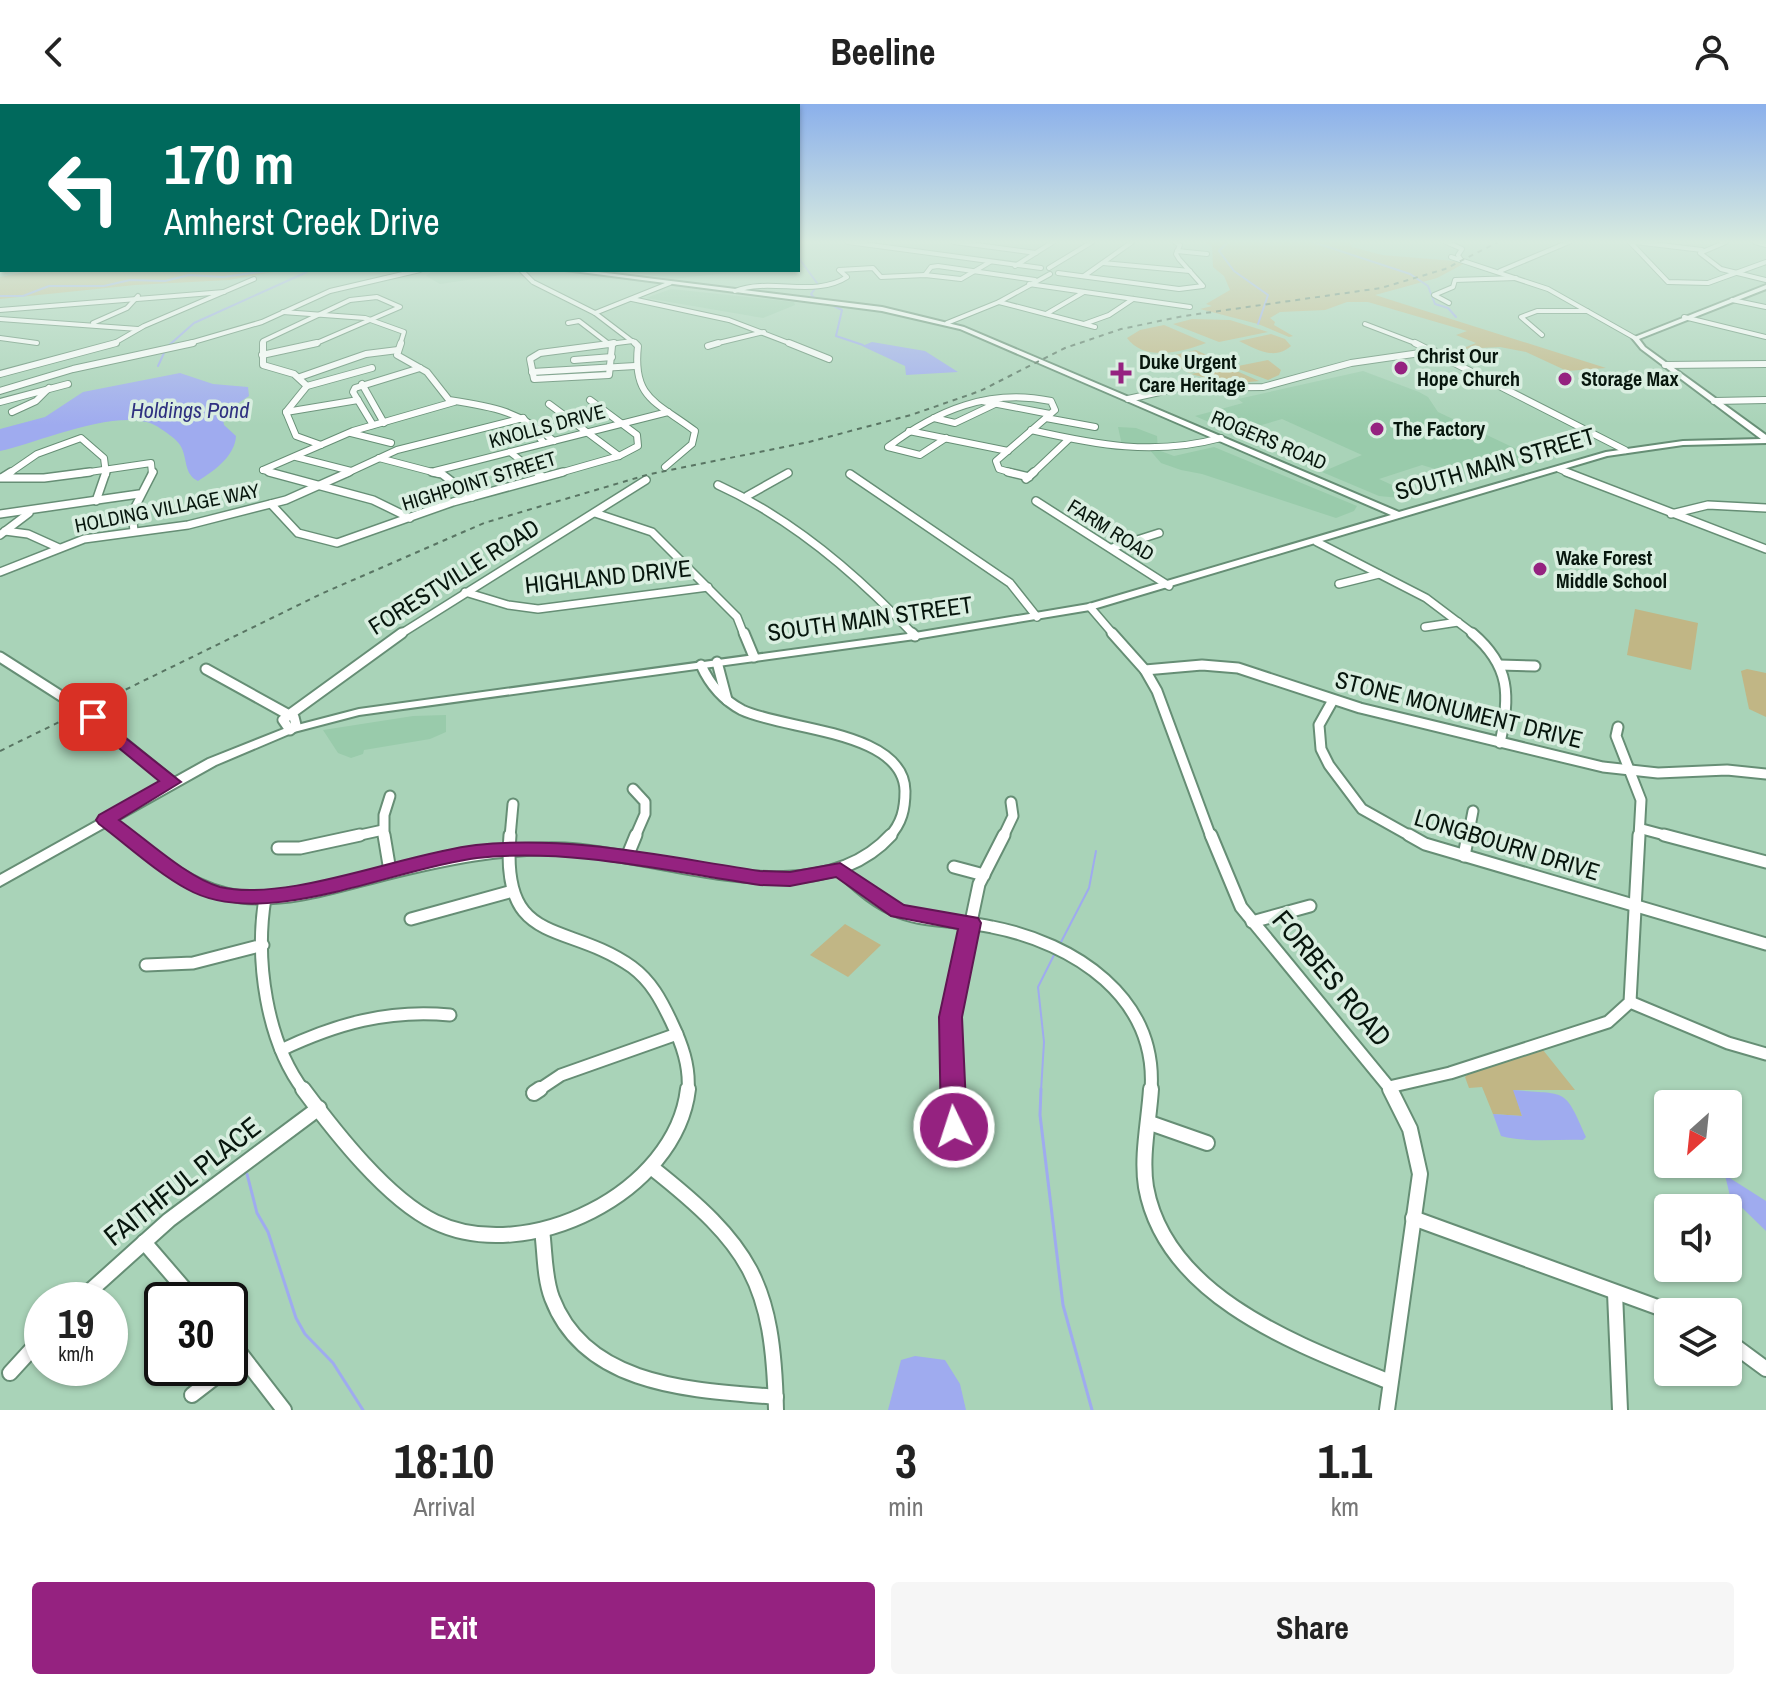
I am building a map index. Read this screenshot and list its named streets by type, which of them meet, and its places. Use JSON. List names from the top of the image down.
{
  "streets": {
    "main road": ["ROGERS ROAD", "SOUTH MAIN STREET"],
    "street": [
      "KNOLLS DRIVE",
      "HIGHPOINT STREET",
      "HOLDING VILLAGE WAY",
      "FARM ROAD",
      "FORESTVILLE ROAD",
      "HIGHLAND DRIVE",
      "STONE MONUMENT DRIVE",
      "LONGBOURN DRIVE",
      "FORBES ROAD",
      "FAITHFUL PLACE"
    ]
  },
  "crossings": [
    ["ROGERS ROAD", "SOUTH MAIN STREET"],
    ["SOUTH MAIN STREET", "FARM ROAD"],
    ["SOUTH MAIN STREET", "FORBES ROAD"],
    ["HIGHPOINT STREET", "HOLDING VILLAGE WAY"],
    ["FORESTVILLE ROAD", "HIGHLAND DRIVE"],
    ["STONE MONUMENT DRIVE", "LONGBOURN DRIVE"],
    ["STONE MONUMENT DRIVE", "FORBES ROAD"]
  ],
  "water": ["Holdings Pond"],
  "places": {
    "other": [
      "Christ Our Hope Church",
      "Storage Max",
      "The Factory",
      "Wake Forest Middle School"
    ],
    "health": ["Duke Urgent Care Heritage"]
  },
  "north": "bottom left",
  "page": {
    "header": "Beeline",
    "turn": ["170 m", "Amherst Creek Drive"],
    "speed": "19 km/h",
    "limit": "30",
    "eta": [
      "18:10",
      "Arrival",
      "3",
      "min",
      "1.1",
      "km"
    ],
    "buttons": ["Exit", "Share"]
  }
}
